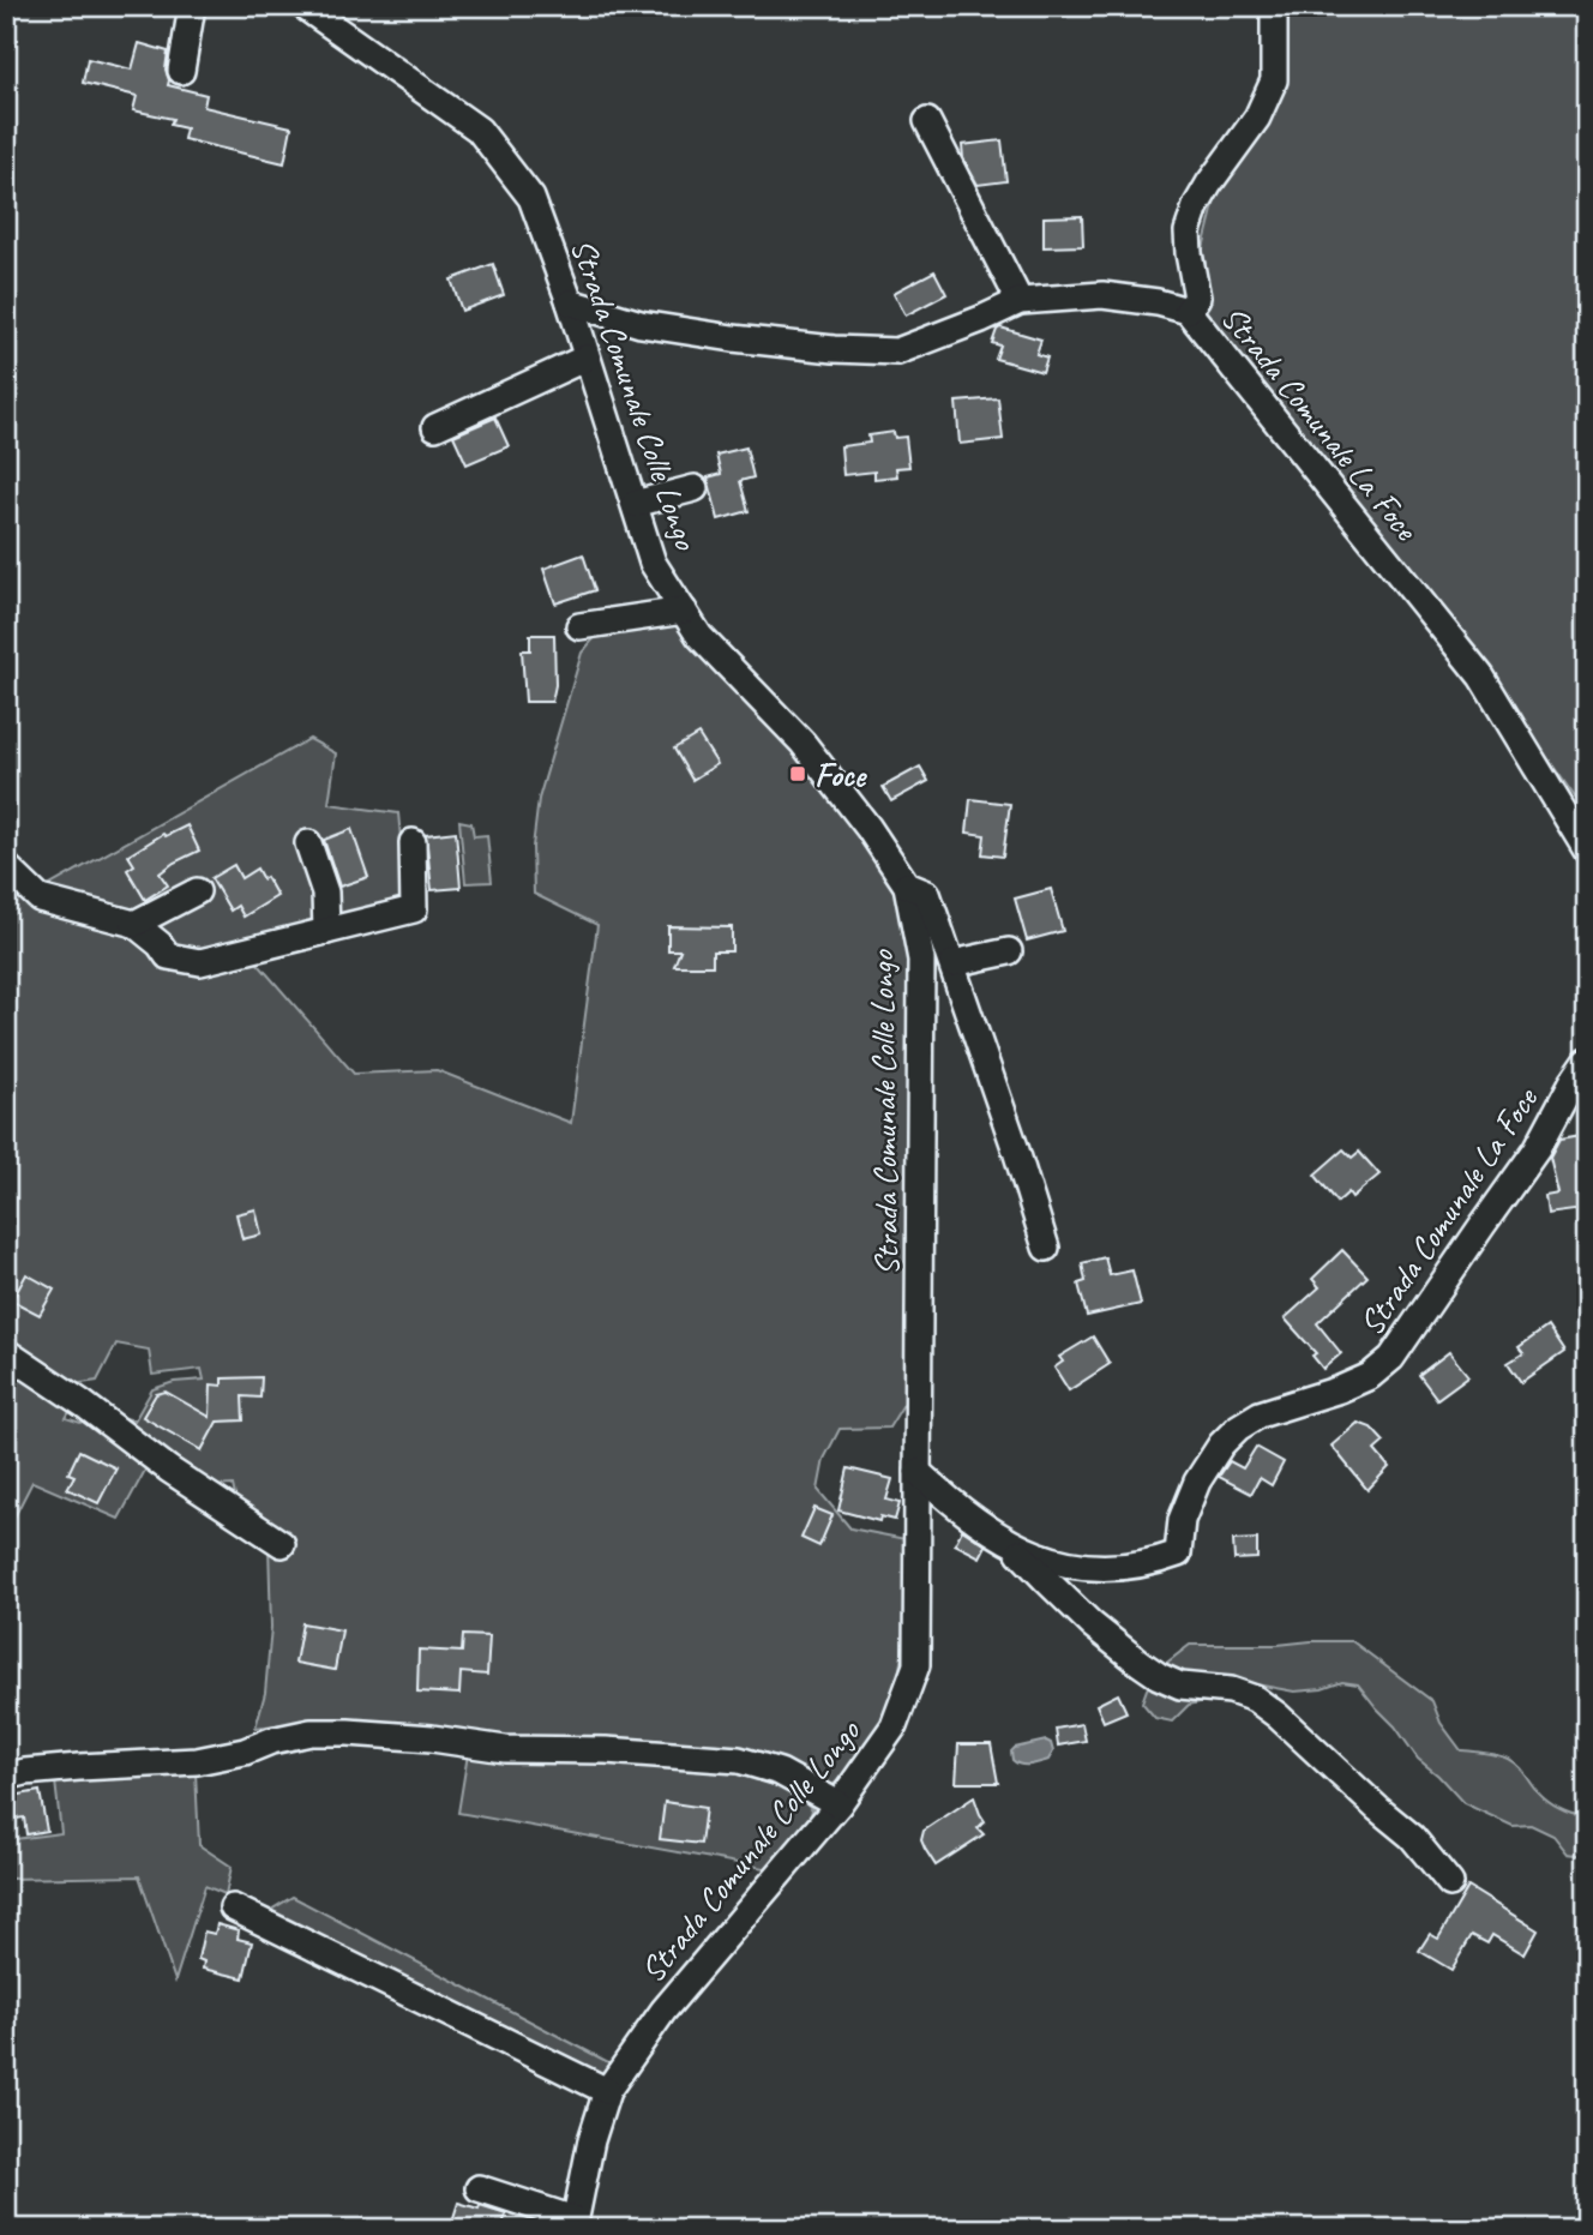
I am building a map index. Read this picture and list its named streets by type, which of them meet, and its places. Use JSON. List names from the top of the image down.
{
  "streets": {
    "street": ["Strada Comunale Colle Longo", "Strada Comunale La Foce"]
  },
  "crossings": [
    ["Strada Comunale Colle Longo", "Strada Comunale La Foce"]
  ],
  "places": {
    "transit": ["Foce"]
  }
}
